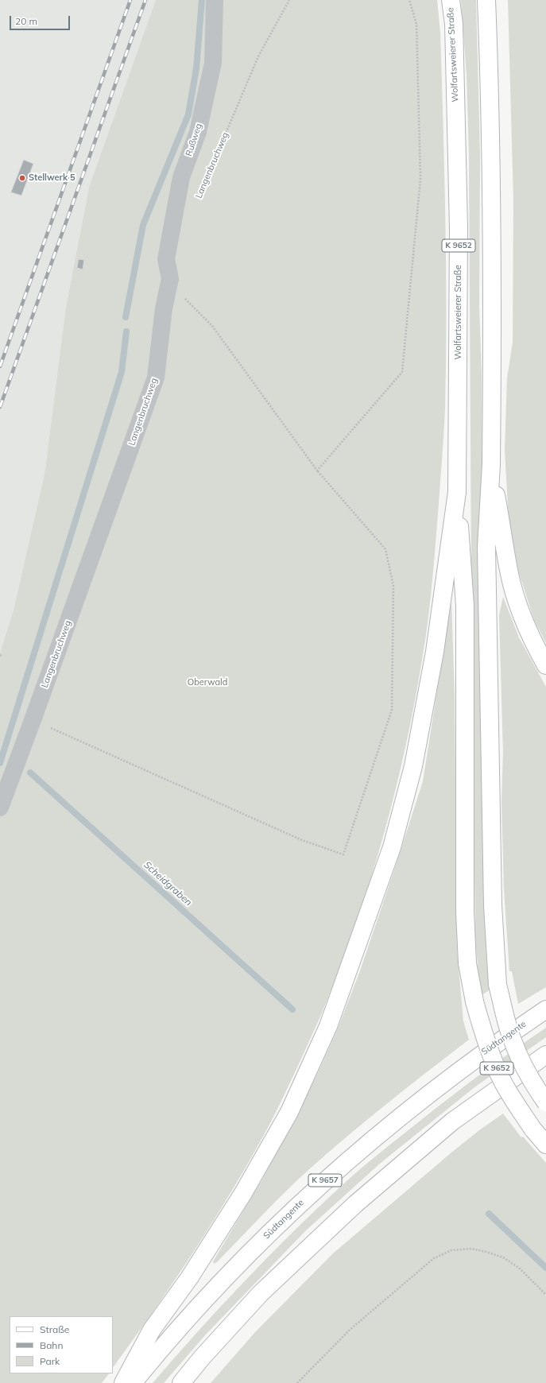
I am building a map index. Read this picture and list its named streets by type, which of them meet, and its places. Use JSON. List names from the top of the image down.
{
  "streets": {
    "main road": [
      "Wolfartsweierer Straße",
      "K 9652",
      "Südtangente",
      "K 9657"
    ],
    "lane": ["Rußweg", "Langenbruchweg"]
  },
  "crossings": [
    ["Wolfartsweierer Straße", "K 9652"],
    ["Rußweg", "Langenbruchweg"]
  ],
  "water": ["Scheidgraben"],
  "parks": ["Oberwald"],
  "places": ["Stellwerk 5"],
  "legend": ["Straße", "Bahn", "Park"],
  "scale_bar": "20 m"
}
